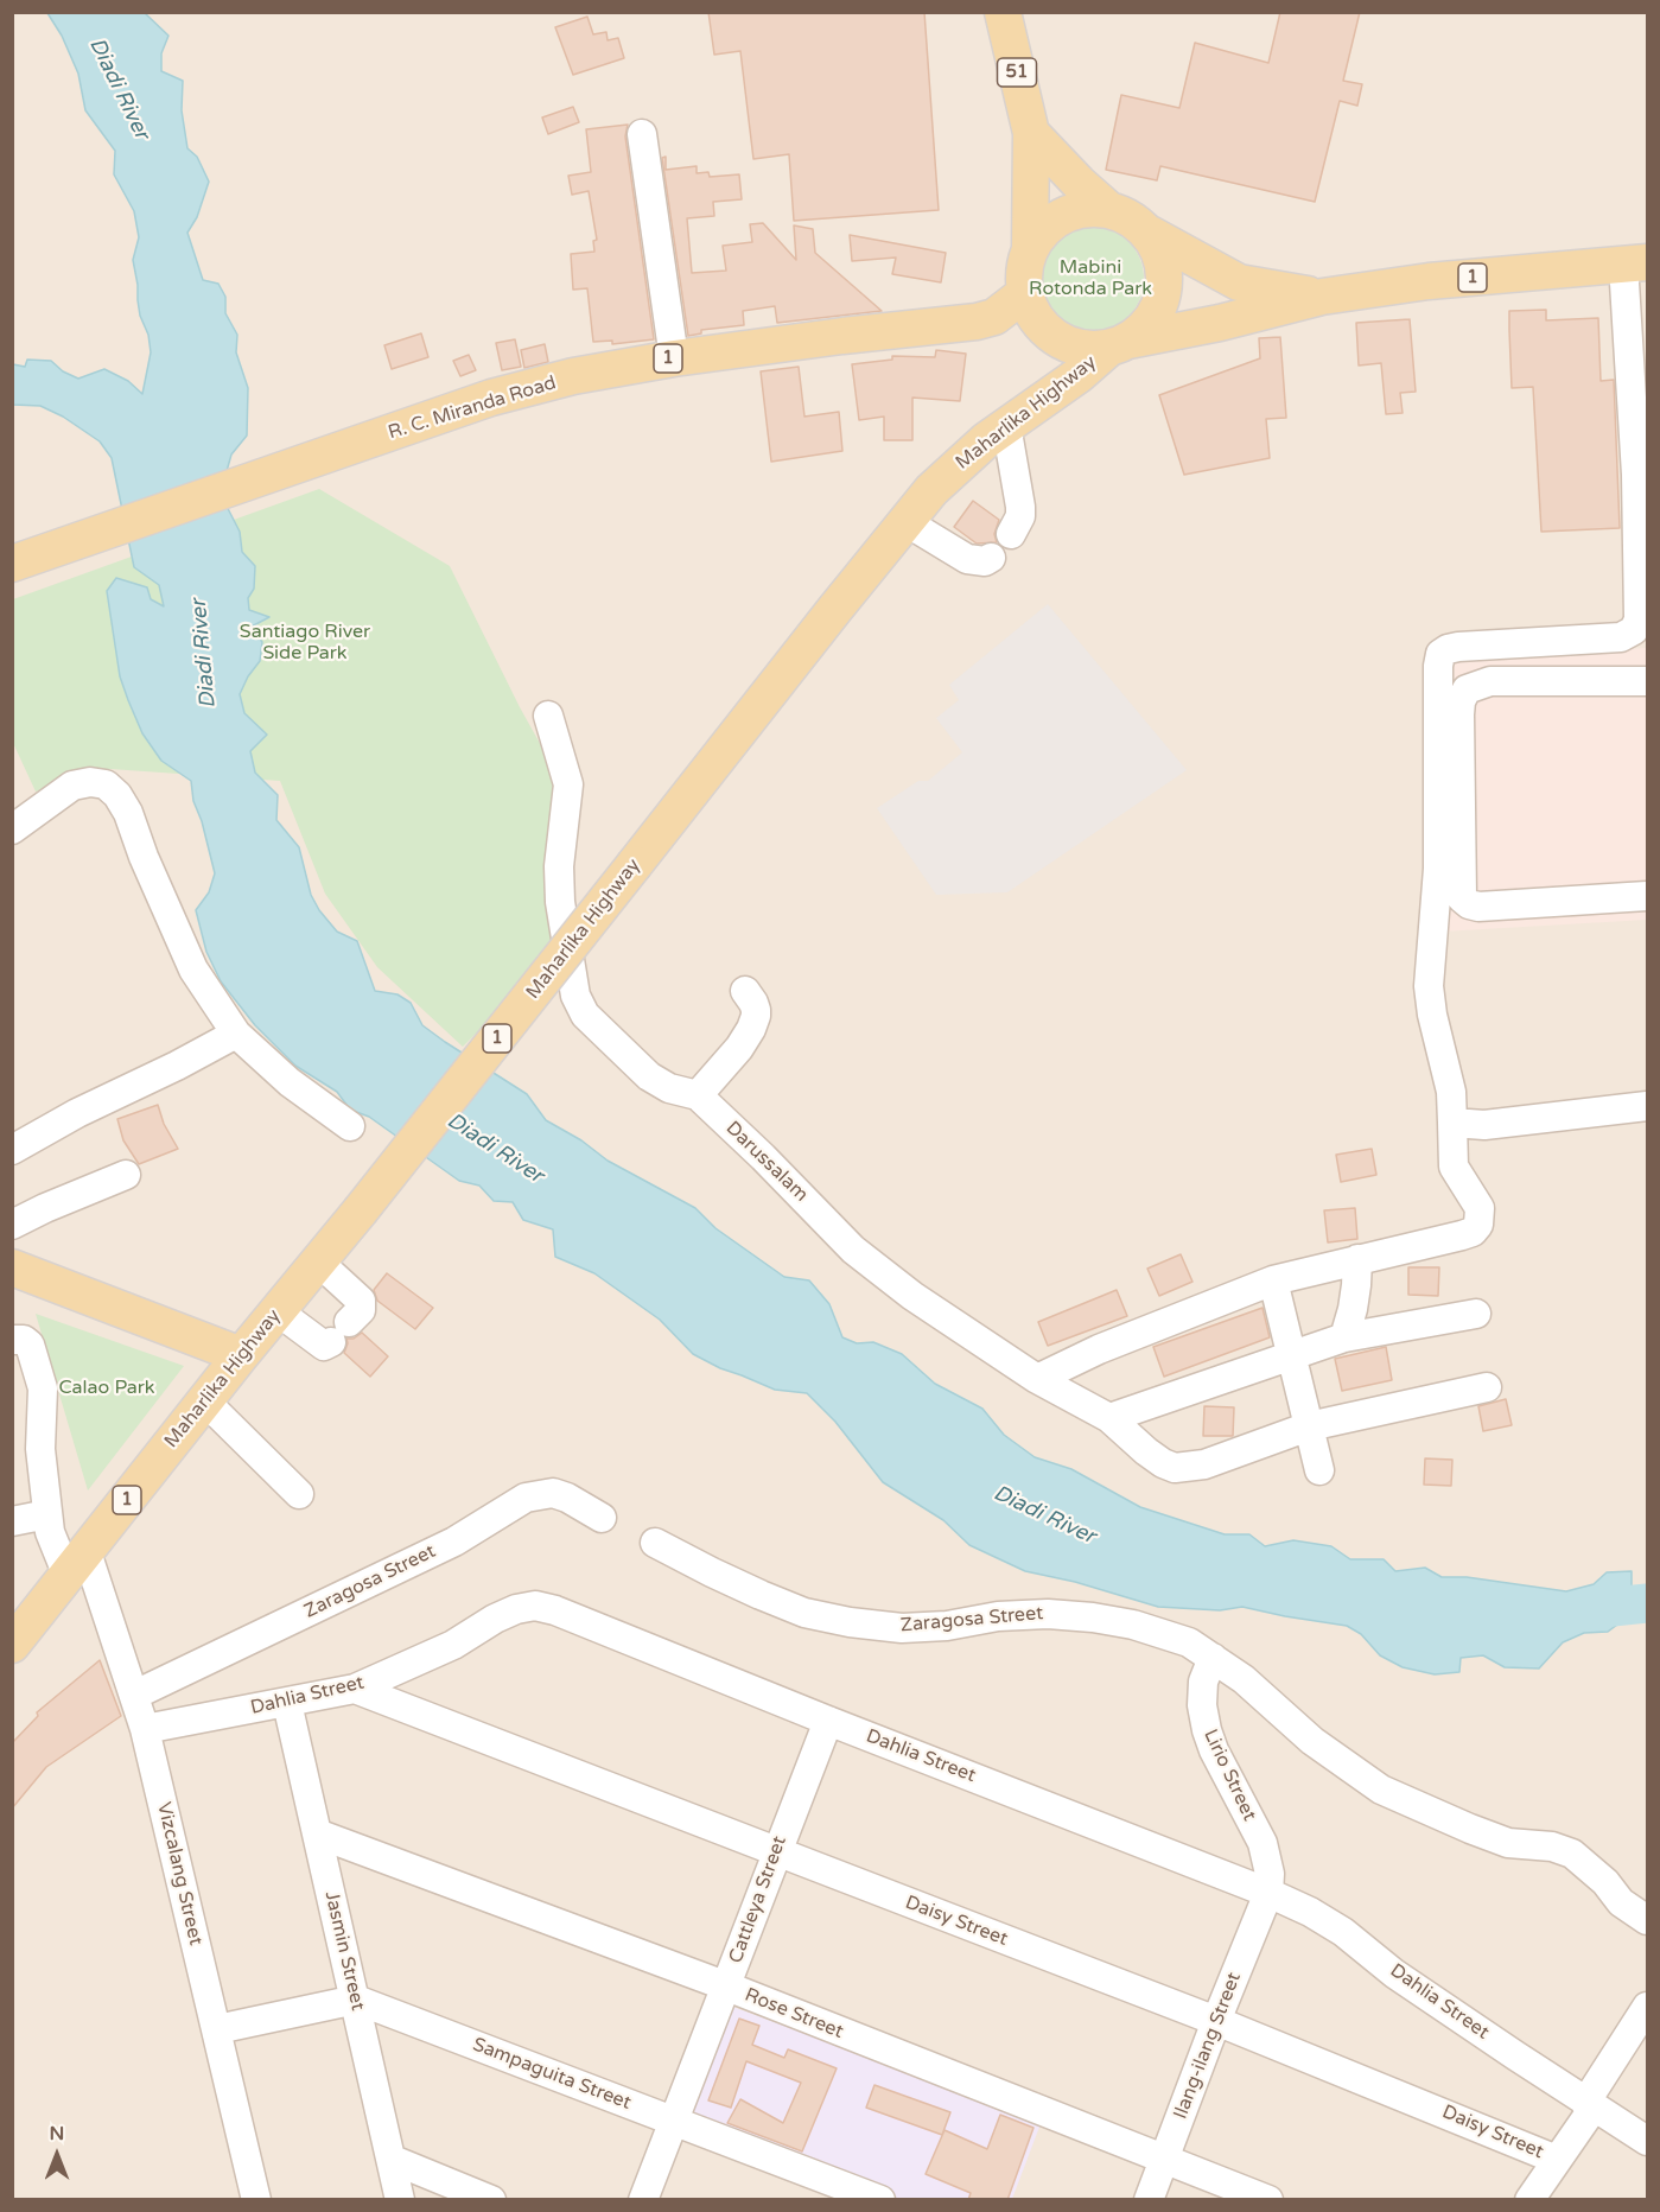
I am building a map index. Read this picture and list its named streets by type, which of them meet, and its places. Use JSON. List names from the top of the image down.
{
  "streets": {
    "main road": [
      "51",
      "1",
      "R. C. Miranda Road",
      "Maharlika Highway"
    ],
    "street": [
      "Darussalam",
      "Zaragosa Street",
      "Dahlia Street",
      "Lirio Street",
      "Vizcalang Street",
      "Cattleya Street",
      "Daisy Street",
      "Jasmin Street",
      "Rose Street",
      "Ilang-ilang Street",
      "Sampaguita Street"
    ]
  },
  "crossings": [
    ["51", "1"],
    ["51", "R. C. Miranda Road"],
    ["51", "Maharlika Highway"],
    ["1", "R. C. Miranda Road"],
    ["1", "Maharlika Highway"],
    ["R. C. Miranda Road", "Maharlika Highway"],
    ["Maharlika Highway", "Vizcalang Street"],
    ["Zaragosa Street", "Lirio Street"],
    ["Zaragosa Street", "Vizcalang Street"],
    ["Dahlia Street", "Lirio Street"],
    ["Dahlia Street", "Vizcalang Street"],
    ["Dahlia Street", "Cattleya Street"],
    ["Dahlia Street", "Daisy Street"],
    ["Dahlia Street", "Jasmin Street"],
    ["Dahlia Street", "Ilang-ilang Street"],
    ["Lirio Street", "Ilang-ilang Street"],
    ["Cattleya Street", "Daisy Street"],
    ["Cattleya Street", "Rose Street"],
    ["Cattleya Street", "Sampaguita Street"],
    ["Daisy Street", "Ilang-ilang Street"],
    ["Jasmin Street", "Rose Street"],
    ["Jasmin Street", "Sampaguita Street"],
    ["Rose Street", "Ilang-ilang Street"]
  ],
  "water": ["Diadi River"],
  "parks": ["Mabini Rotonda Park", "Santiago River Side Park", "Calao Park"],
  "north": "top"
}
